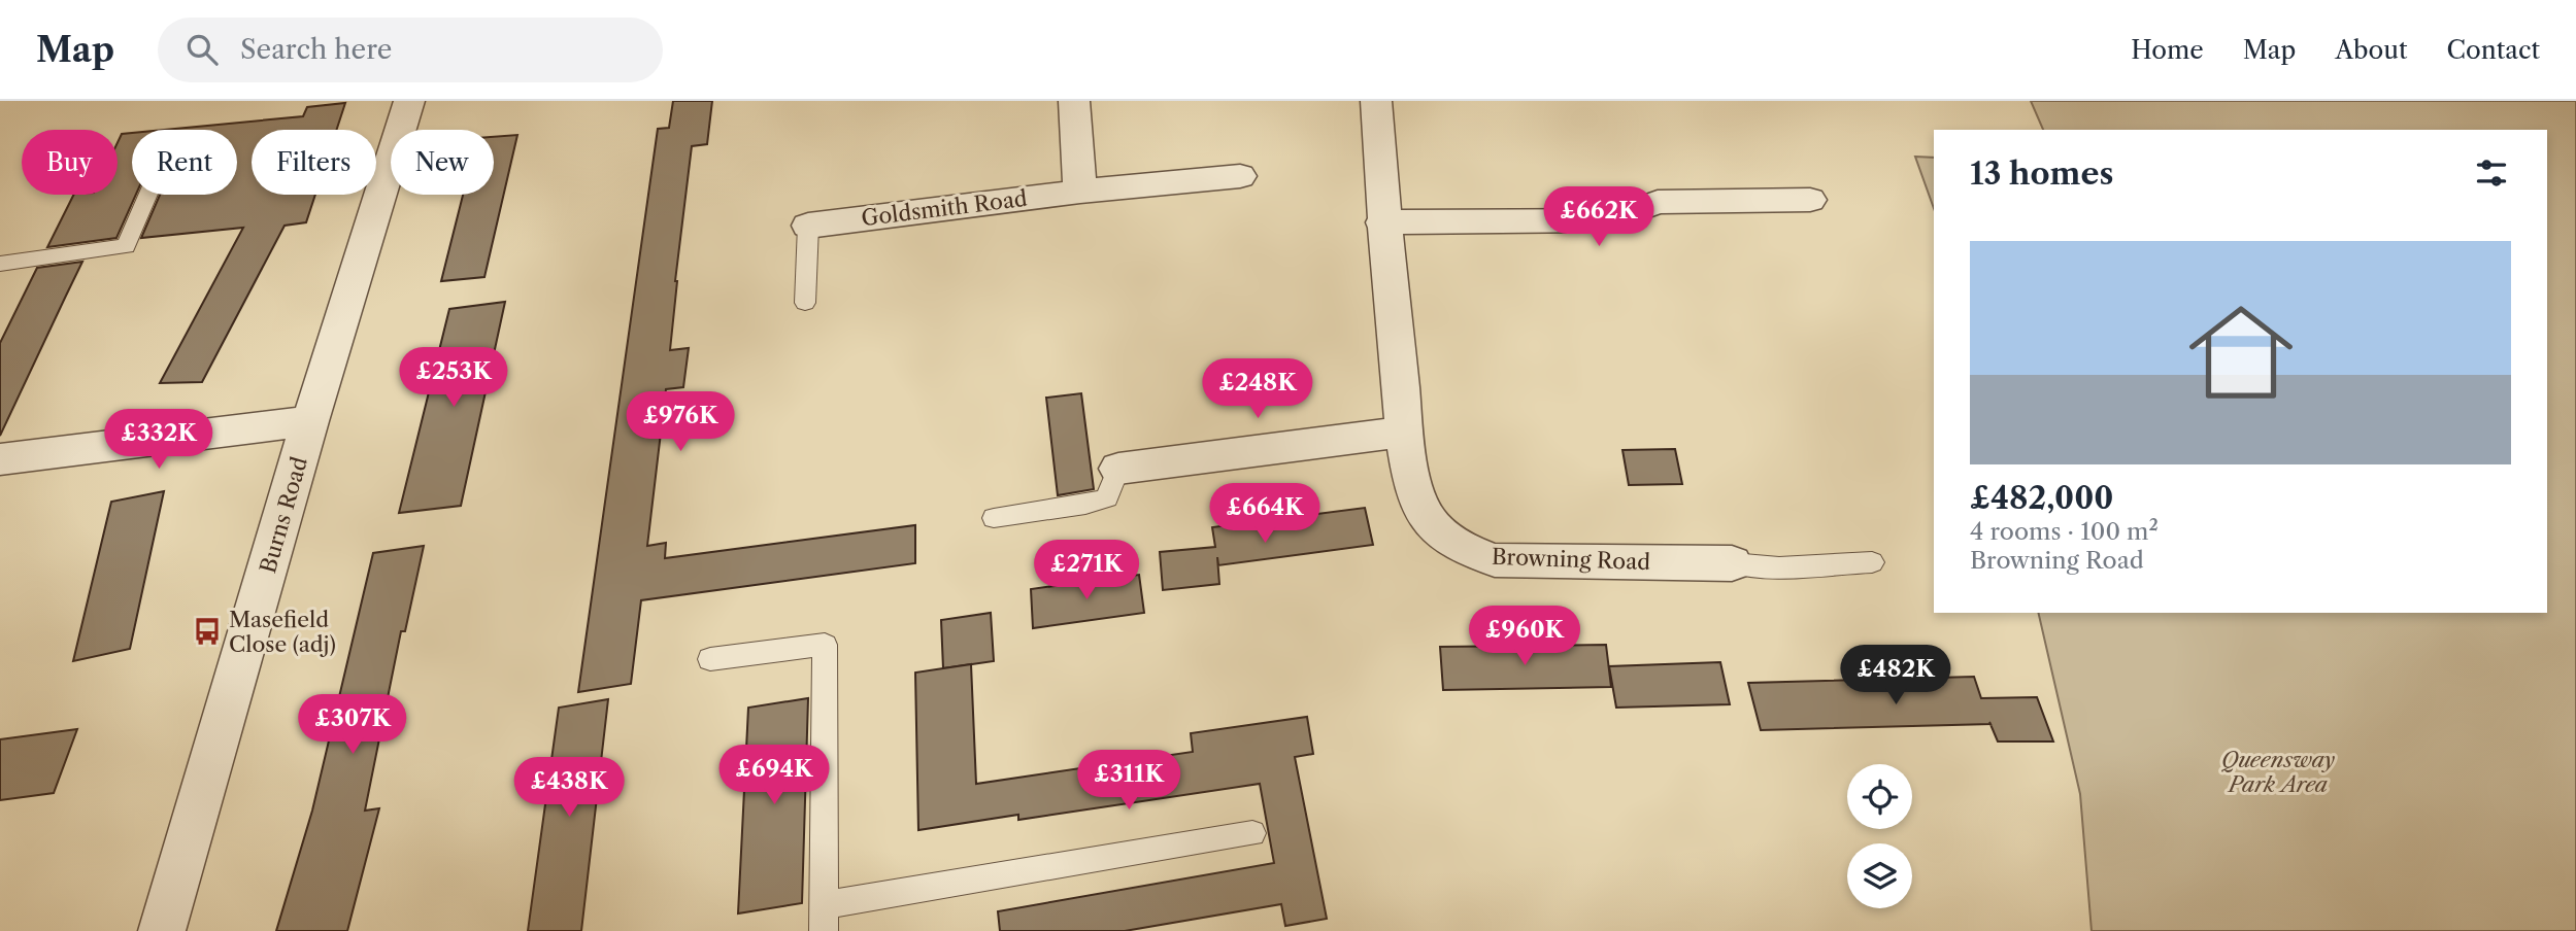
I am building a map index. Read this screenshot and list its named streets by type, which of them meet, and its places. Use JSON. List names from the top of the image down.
{
  "streets": {
    "street": ["Goldsmith Road", "Burns Road", "Browning Road"]
  },
  "parks": ["Queensway Park Area"],
  "places": {
    "bus stop": ["Masefield Close (adj)"]
  },
  "page": {
    "header": "Map",
    "search": "Search here",
    "nav": [
      "Home",
      "Map",
      "About",
      "Contact"
    ],
    "chip": [
      "Buy",
      "Rent",
      "Filters",
      "New"
    ],
    "heading": "13 homes",
    "price": [
      "£662K",
      "£253K",
      "£248K",
      "£976K",
      "£332K",
      "£664K",
      "£271K",
      "£960K",
      "£482K",
      "£307K",
      "£694K",
      "£311K",
      "£438K"
    ],
    "list": [
      {
        "name": "£482,000",
        "note": "4 rooms · 100 m² · Browning Road"
      }
    ]
  }
}
